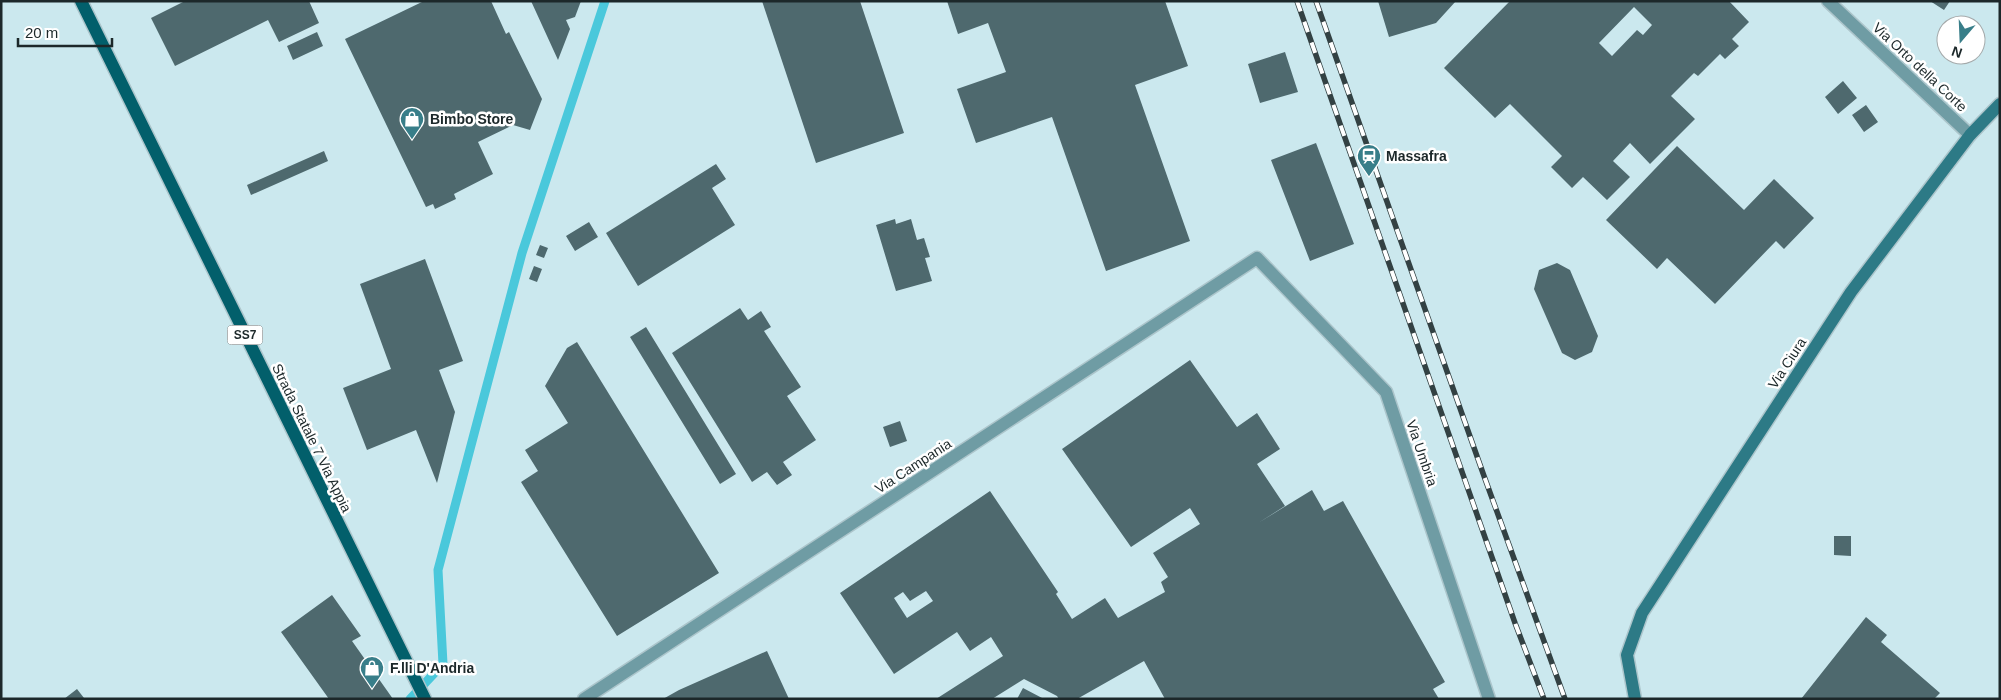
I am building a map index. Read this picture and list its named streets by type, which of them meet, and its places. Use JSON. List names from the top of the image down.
{
  "streets": {
    "main road": ["SS7", "Via Ciura", "Strada Statale 7 Via Appia"],
    "street": ["Via Orto della Corte", "Via Umbria", "Via Campania"]
  },
  "crossings": [
    ["Via Orto della Corte", "Via Ciura"],
    ["Via Umbria", "Via Campania"]
  ],
  "places": {
    "shop": ["Bimbo Store", "F.lli D'Andria"],
    "station": ["Massafra"]
  },
  "scale_bar": "20 m",
  "north": "bottom"
}
